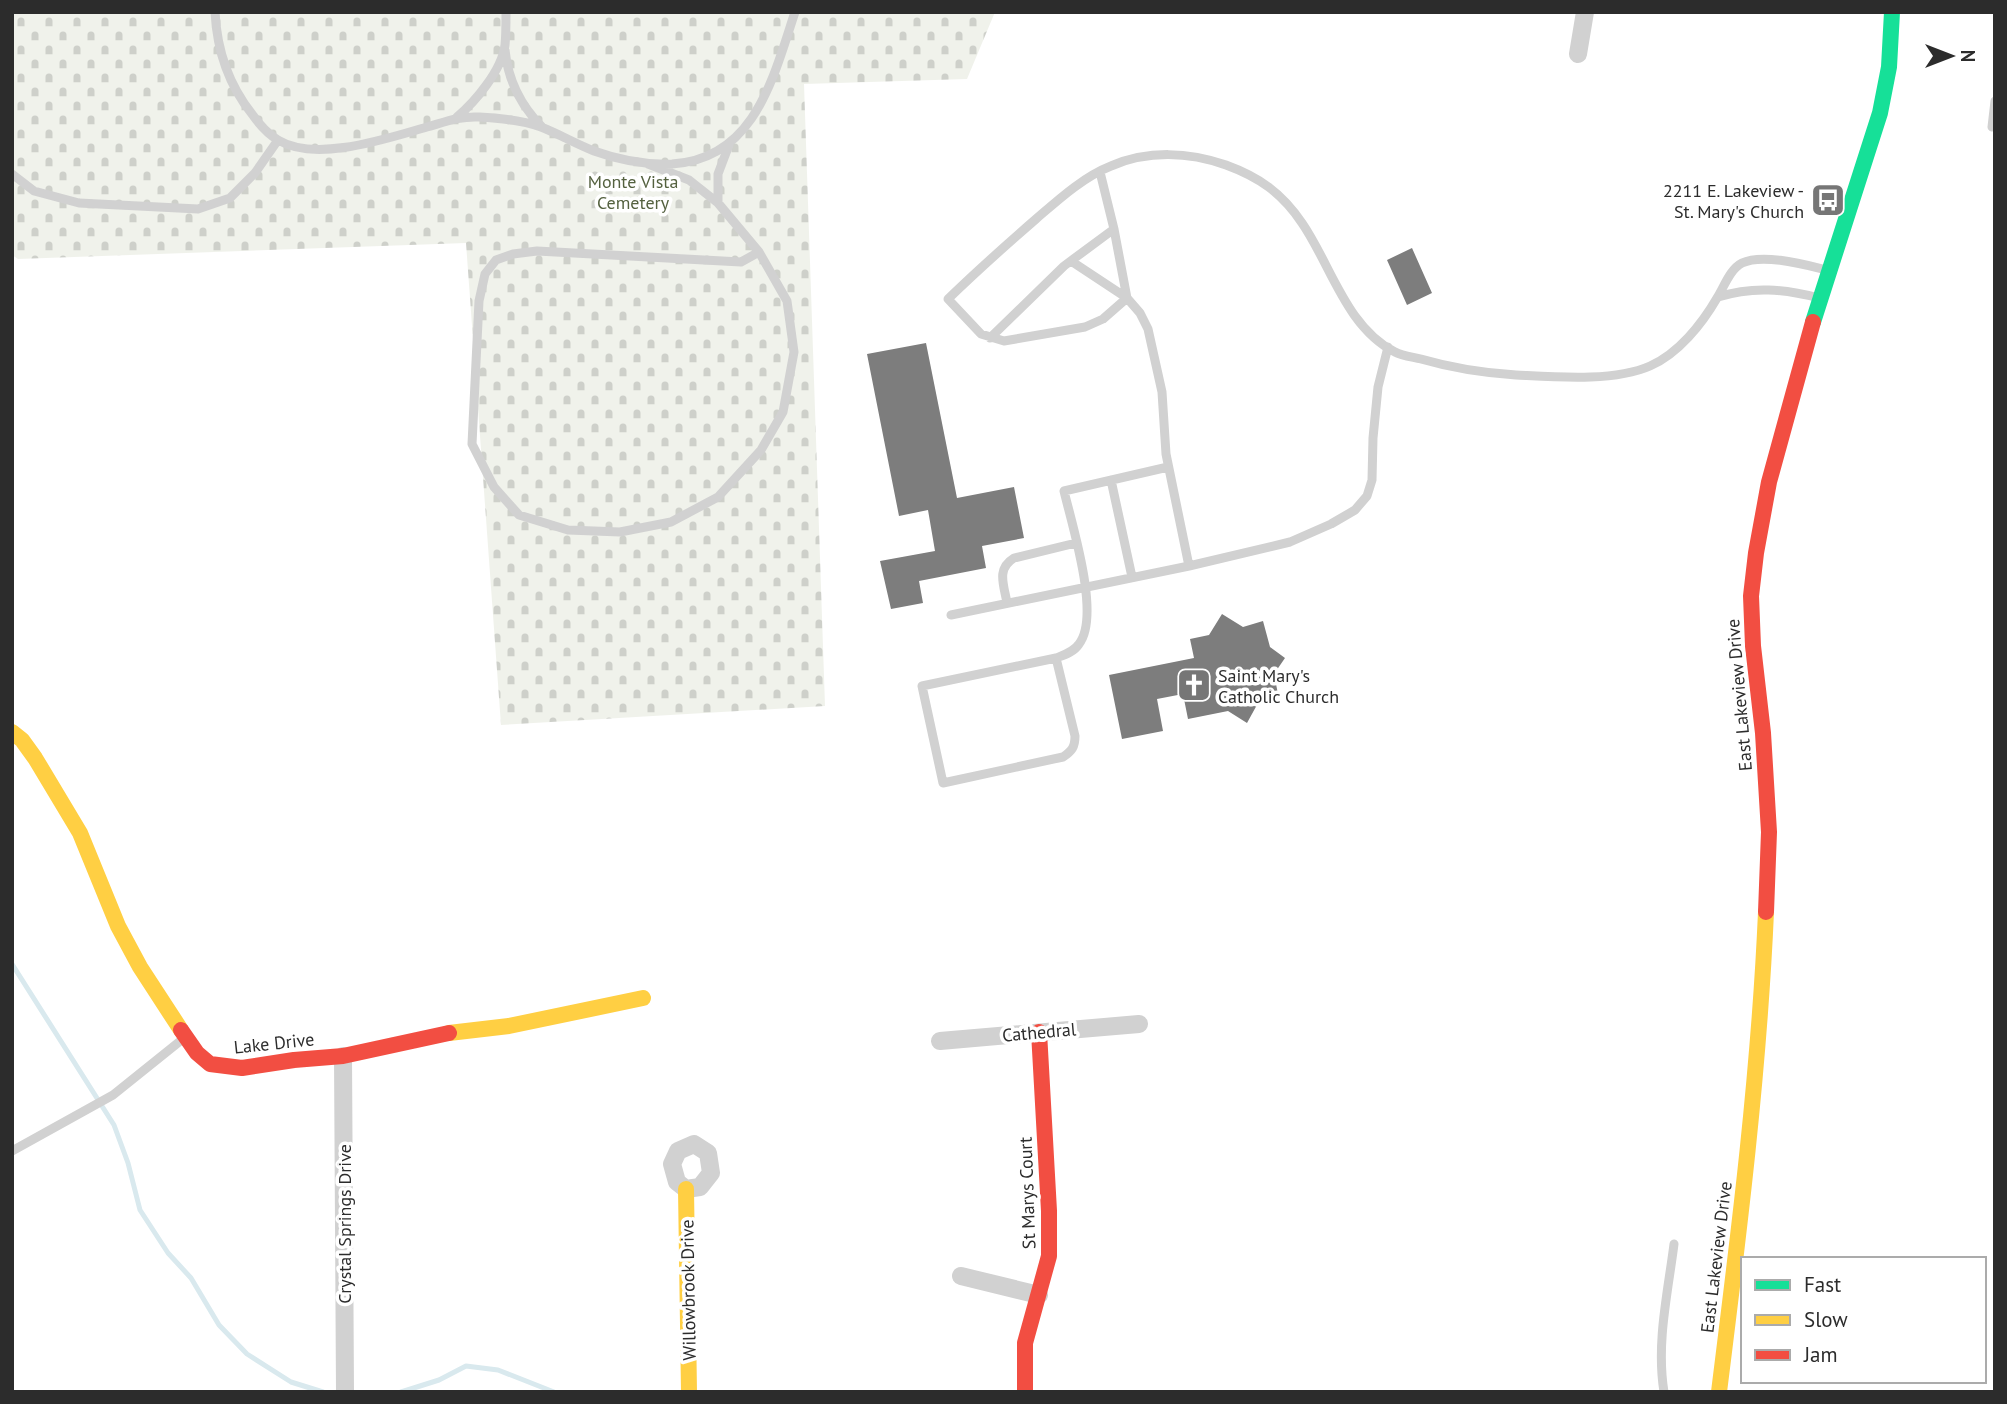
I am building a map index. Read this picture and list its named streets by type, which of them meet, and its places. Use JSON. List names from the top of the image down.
{
  "streets": {
    "street": [
      "East Lakeview Drive",
      "Cathedral",
      "Lake Drive",
      "St Marys Court",
      "Crystal Springs Drive",
      "Willowbrook Drive"
    ]
  },
  "crossings": [
    ["Cathedral", "St Marys Court"],
    ["Lake Drive", "Crystal Springs Drive"]
  ],
  "parks": ["Monte Vista Cemetery"],
  "places": {
    "bus stop": ["2211 E. Lakeview - St. Mary's Church"],
    "church": ["Saint Mary's Catholic Church"]
  },
  "legend": ["Fast", "Slow", "Jam"],
  "north": "right"
}
